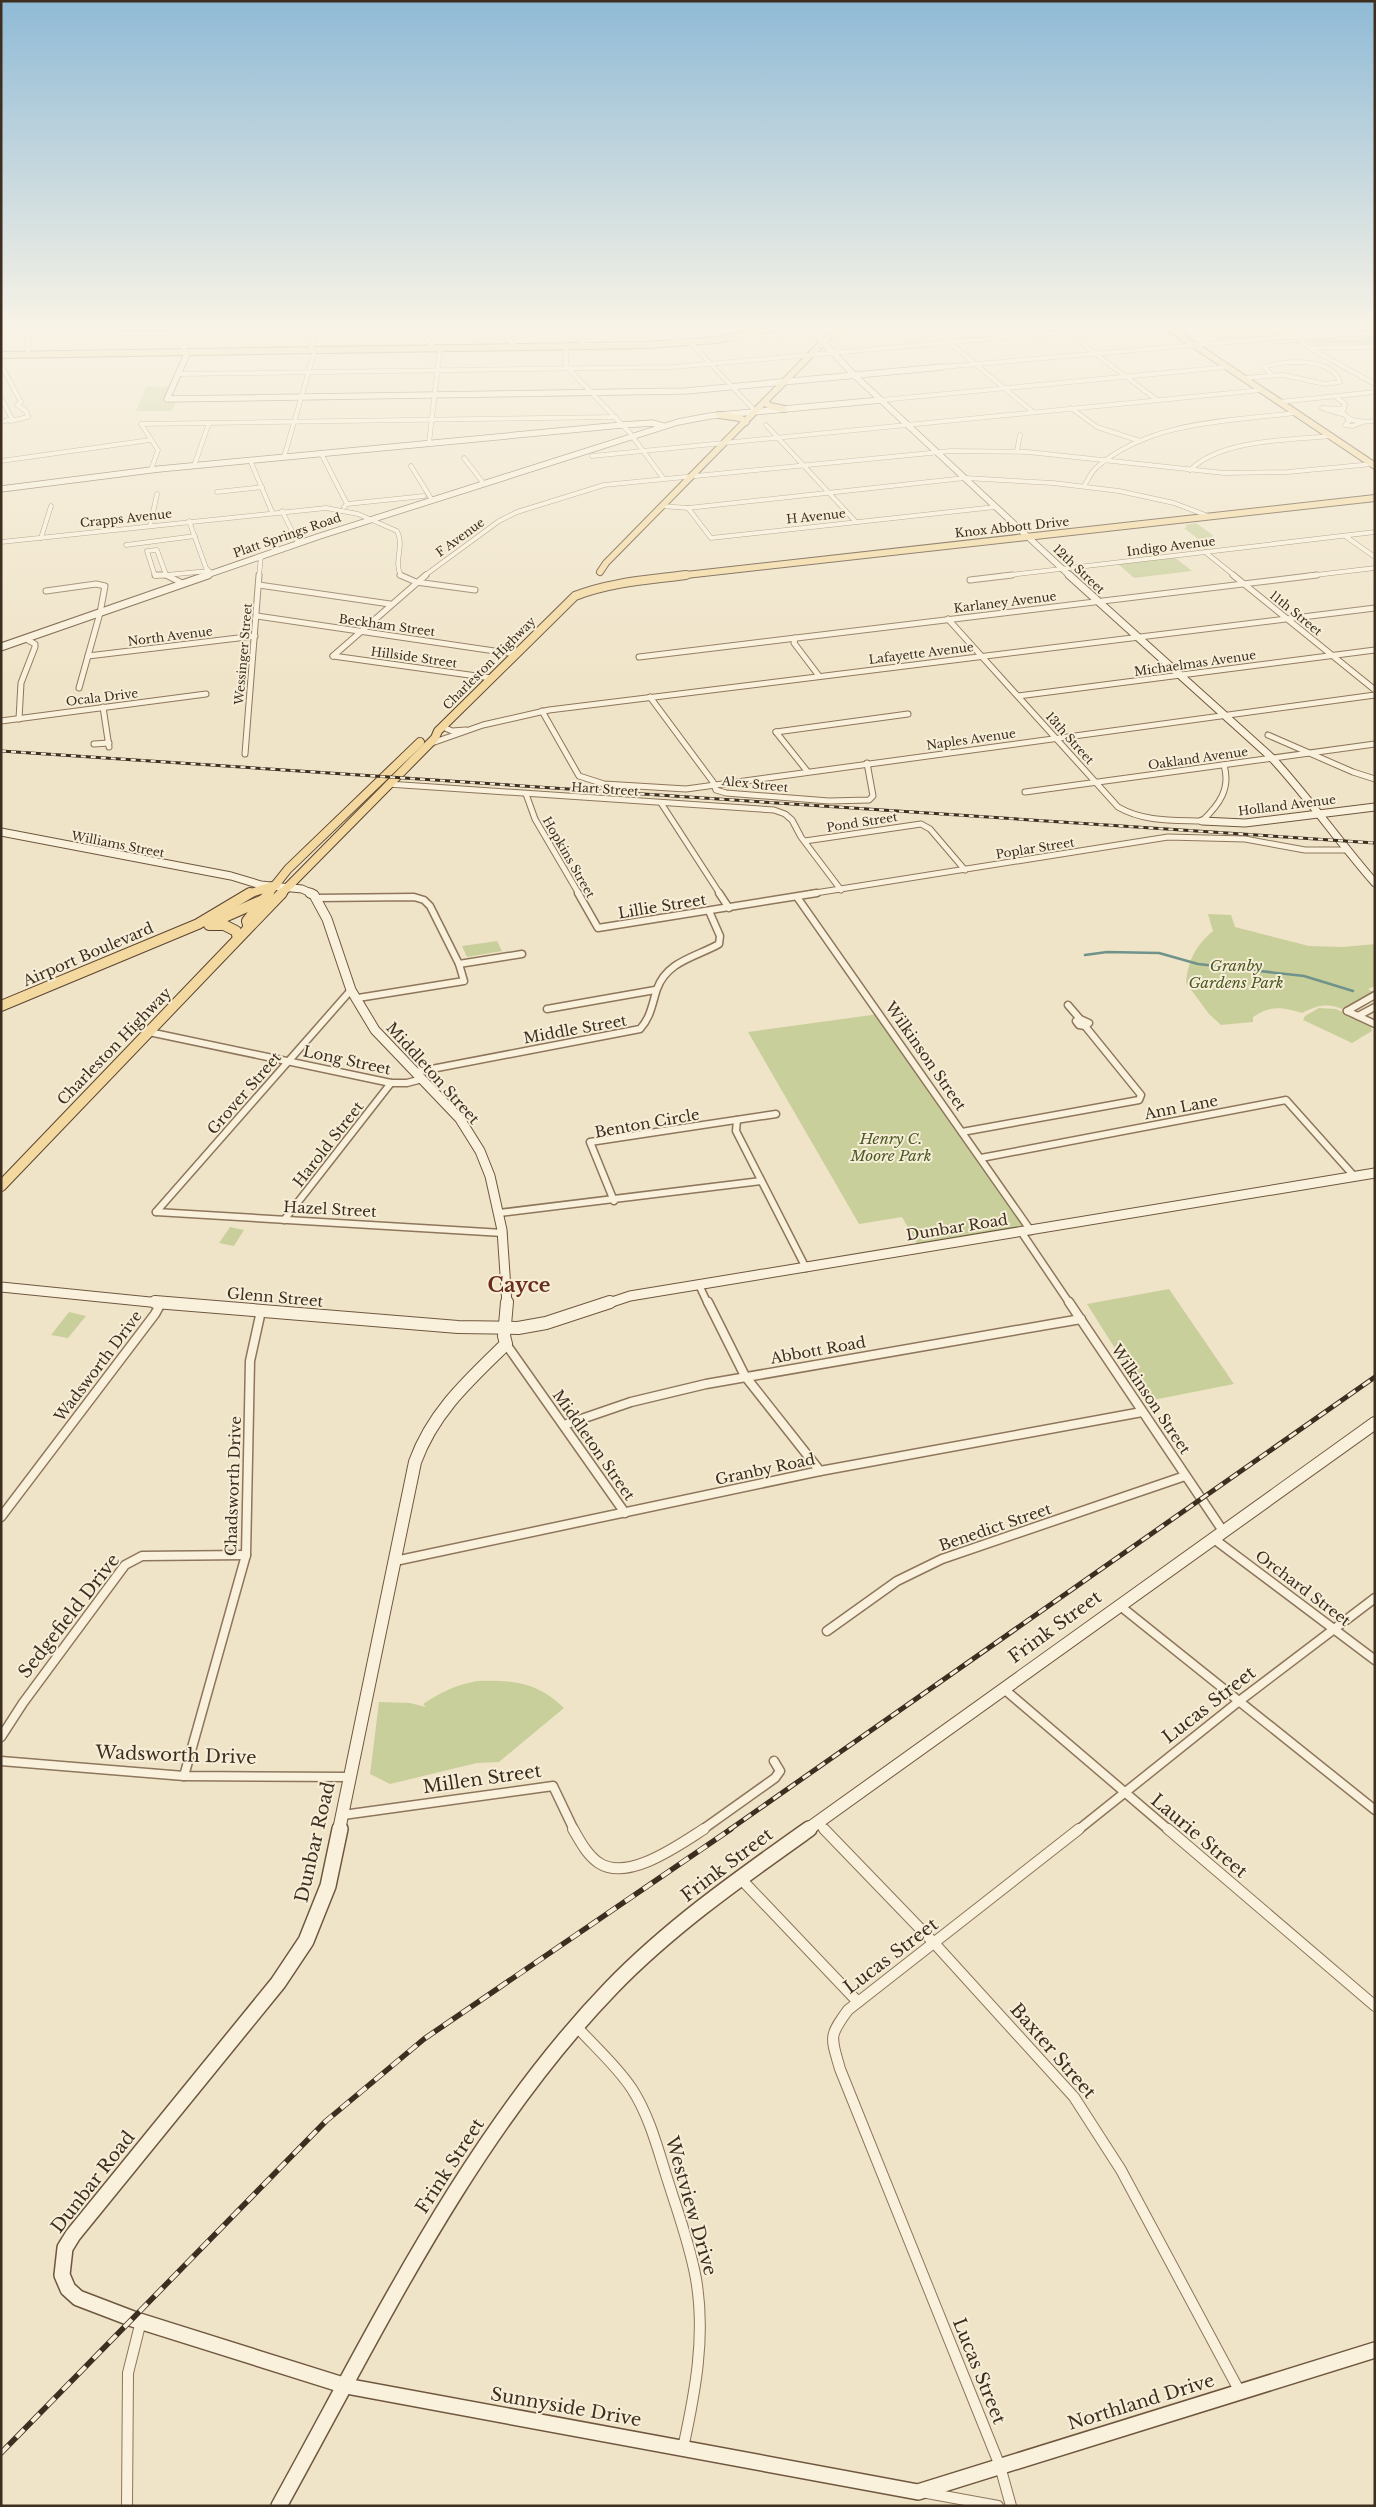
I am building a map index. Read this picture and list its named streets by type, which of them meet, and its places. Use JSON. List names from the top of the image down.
{
  "streets": {
    "main road": ["Knox Abbott Drive", "Charleston Highway", "Airport Boulevard"],
    "street": [
      "H Avenue",
      "Crapps Avenue",
      "Platt Springs Road",
      "F Avenue",
      "Indigo Avenue",
      "12th Street",
      "Karlaney Avenue",
      "11th Street",
      "Beckham Street",
      "North Avenue",
      "Lafayette Avenue",
      "Wessinger Street",
      "Hillside Street",
      "Michaelmas Avenue",
      "Ocala Drive",
      "13th Street",
      "Naples Avenue",
      "Oakland Avenue",
      "Alex Street",
      "Hart Street",
      "Holland Avenue",
      "Pond Street",
      "Williams Street",
      "Poplar Street",
      "Hopkins Street",
      "Lillie Street",
      "Middle Street",
      "Wilkinson Street",
      "Long Street",
      "Middleton Street",
      "Grover Street",
      "Ann Lane",
      "Benton Circle",
      "Harold Street",
      "Hazel Street",
      "Dunbar Road",
      "Glenn Street",
      "Abbott Road",
      "Wadsworth Drive",
      "Granby Road",
      "Chadsworth Drive",
      "Benedict Street",
      "Orchard Street",
      "Sedgefield Drive",
      "Frink Street",
      "Lucas Street",
      "Millen Street",
      "Laurie Street",
      "Baxter Street",
      "Westview Drive",
      "Northland Drive",
      "Sunnyside Drive"
    ]
  },
  "crossings": [
    ["H Avenue", "12th Street"],
    ["Crapps Avenue", "Platt Springs Road"],
    ["Crapps Avenue", "F Avenue"],
    ["Knox Abbott Drive", "12th Street"],
    ["Knox Abbott Drive", "Charleston Highway"],
    ["Platt Springs Road", "Wessinger Street"],
    ["F Avenue", "12th Street"],
    ["F Avenue", "Beckham Street"],
    ["F Avenue", "Hillside Street"],
    ["Indigo Avenue", "12th Street"],
    ["Indigo Avenue", "11th Street"],
    ["12th Street", "Karlaney Avenue"],
    ["12th Street", "Lafayette Avenue"],
    ["12th Street", "Michaelmas Avenue"],
    ["12th Street", "Naples Avenue"],
    ["12th Street", "Oakland Avenue"],
    ["12th Street", "Holland Avenue"],
    ["12th Street", "Poplar Street"],
    ["Karlaney Avenue", "11th Street"],
    ["Karlaney Avenue", "13th Street"],
    ["11th Street", "Lafayette Avenue"],
    ["11th Street", "Michaelmas Avenue"],
    ["Beckham Street", "Wessinger Street"],
    ["Beckham Street", "Charleston Highway"],
    ["North Avenue", "Wessinger Street"],
    ["Lafayette Avenue", "Charleston Highway"],
    ["Lafayette Avenue", "13th Street"],
    ["Lafayette Avenue", "Naples Avenue"],
    ["Lafayette Avenue", "Alex Street"],
    ["Hillside Street", "Charleston Highway"],
    ["Charleston Highway", "Hart Street"],
    ["Charleston Highway", "Williams Street"],
    ["Charleston Highway", "Airport Boulevard"],
    ["Charleston Highway", "Long Street"],
    ["Michaelmas Avenue", "13th Street"],
    ["13th Street", "Naples Avenue"],
    ["13th Street", "Oakland Avenue"],
    ["13th Street", "Holland Avenue"],
    ["Naples Avenue", "Alex Street"],
    ["Hart Street", "Pond Street"],
    ["Hart Street", "Hopkins Street"],
    ["Pond Street", "Poplar Street"],
    ["Williams Street", "Airport Boulevard"],
    ["Poplar Street", "Lillie Street"],
    ["Poplar Street", "Wilkinson Street"],
    ["Hopkins Street", "Lillie Street"],
    ["Lillie Street", "Middle Street"],
    ["Middle Street", "Long Street"],
    ["Middle Street", "Middleton Street"],
    ["Wilkinson Street", "Ann Lane"],
    ["Wilkinson Street", "Dunbar Road"],
    ["Wilkinson Street", "Abbott Road"],
    ["Wilkinson Street", "Granby Road"],
    ["Wilkinson Street", "Benedict Street"],
    ["Wilkinson Street", "Orchard Street"],
    ["Wilkinson Street", "Frink Street"],
    ["Long Street", "Middleton Street"],
    ["Long Street", "Grover Street"],
    ["Long Street", "Harold Street"],
    ["Middleton Street", "Grover Street"],
    ["Middleton Street", "Hazel Street"],
    ["Middleton Street", "Dunbar Road"],
    ["Middleton Street", "Glenn Street"],
    ["Middleton Street", "Abbott Road"],
    ["Middleton Street", "Granby Road"],
    ["Grover Street", "Hazel Street"],
    ["Ann Lane", "Dunbar Road"],
    ["Harold Street", "Hazel Street"],
    ["Dunbar Road", "Glenn Street"],
    ["Dunbar Road", "Wadsworth Drive"],
    ["Dunbar Road", "Granby Road"],
    ["Dunbar Road", "Millen Street"],
    ["Dunbar Road", "Sunnyside Drive"],
    ["Glenn Street", "Wadsworth Drive"],
    ["Glenn Street", "Chadsworth Drive"],
    ["Wadsworth Drive", "Chadsworth Drive"],
    ["Chadsworth Drive", "Sedgefield Drive"],
    ["Orchard Street", "Frink Street"],
    ["Orchard Street", "Lucas Street"],
    ["Frink Street", "Laurie Street"],
    ["Frink Street", "Baxter Street"],
    ["Frink Street", "Westview Drive"],
    ["Frink Street", "Sunnyside Drive"],
    ["Lucas Street", "Laurie Street"],
    ["Lucas Street", "Baxter Street"],
    ["Lucas Street", "Northland Drive"],
    ["Baxter Street", "Northland Drive"],
    ["Westview Drive", "Sunnyside Drive"],
    ["Northland Drive", "Sunnyside Drive"]
  ],
  "districts": ["Cayce"],
  "parks": ["Granby Gardens Park", "Henry C. Moore Park"]
}
